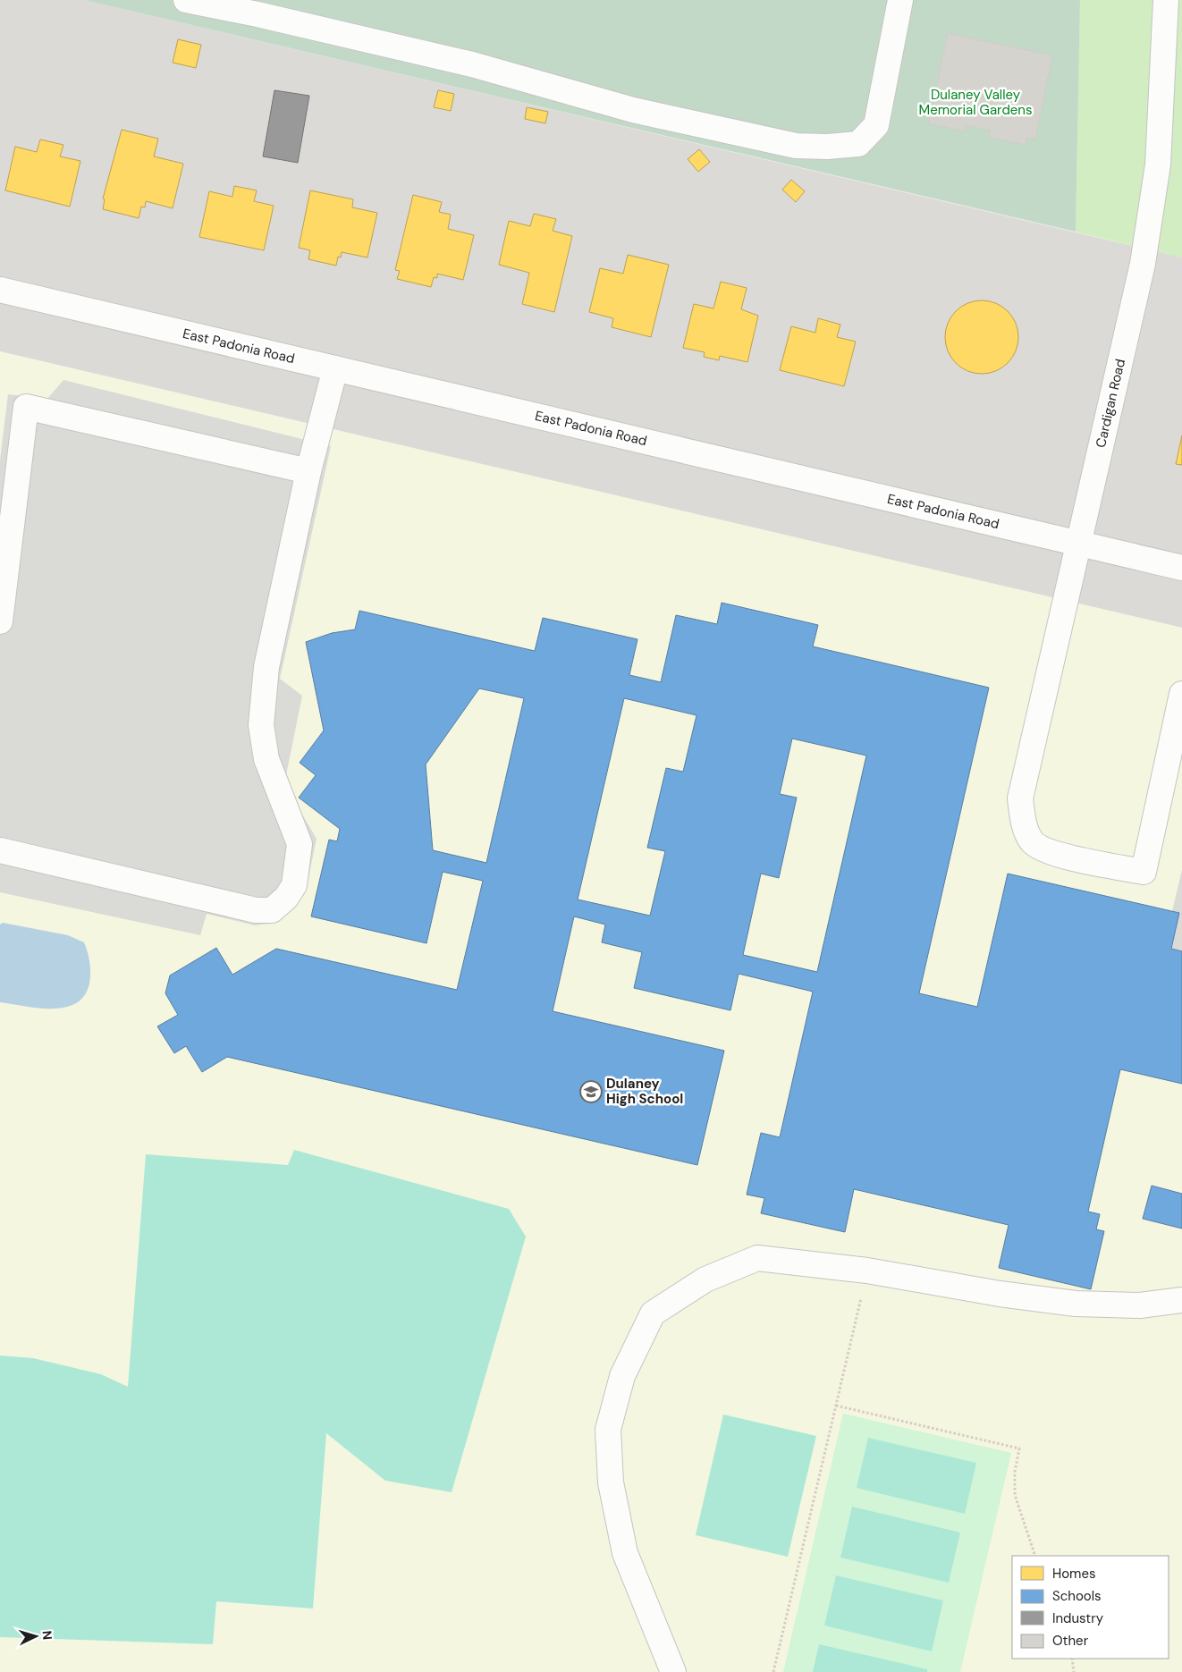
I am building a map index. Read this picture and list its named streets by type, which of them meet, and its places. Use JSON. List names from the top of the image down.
{
  "streets": {
    "street": ["East Padonia Road", "Cardigan Road"]
  },
  "crossings": [
    ["East Padonia Road", "Cardigan Road"]
  ],
  "parks": ["Dulaney Valley Memorial Gardens"],
  "places": {
    "school or university": ["Dulaney High School"]
  },
  "legend": [
    "Homes",
    "Schools",
    "Industry",
    "Other"
  ],
  "north": "right"
}
